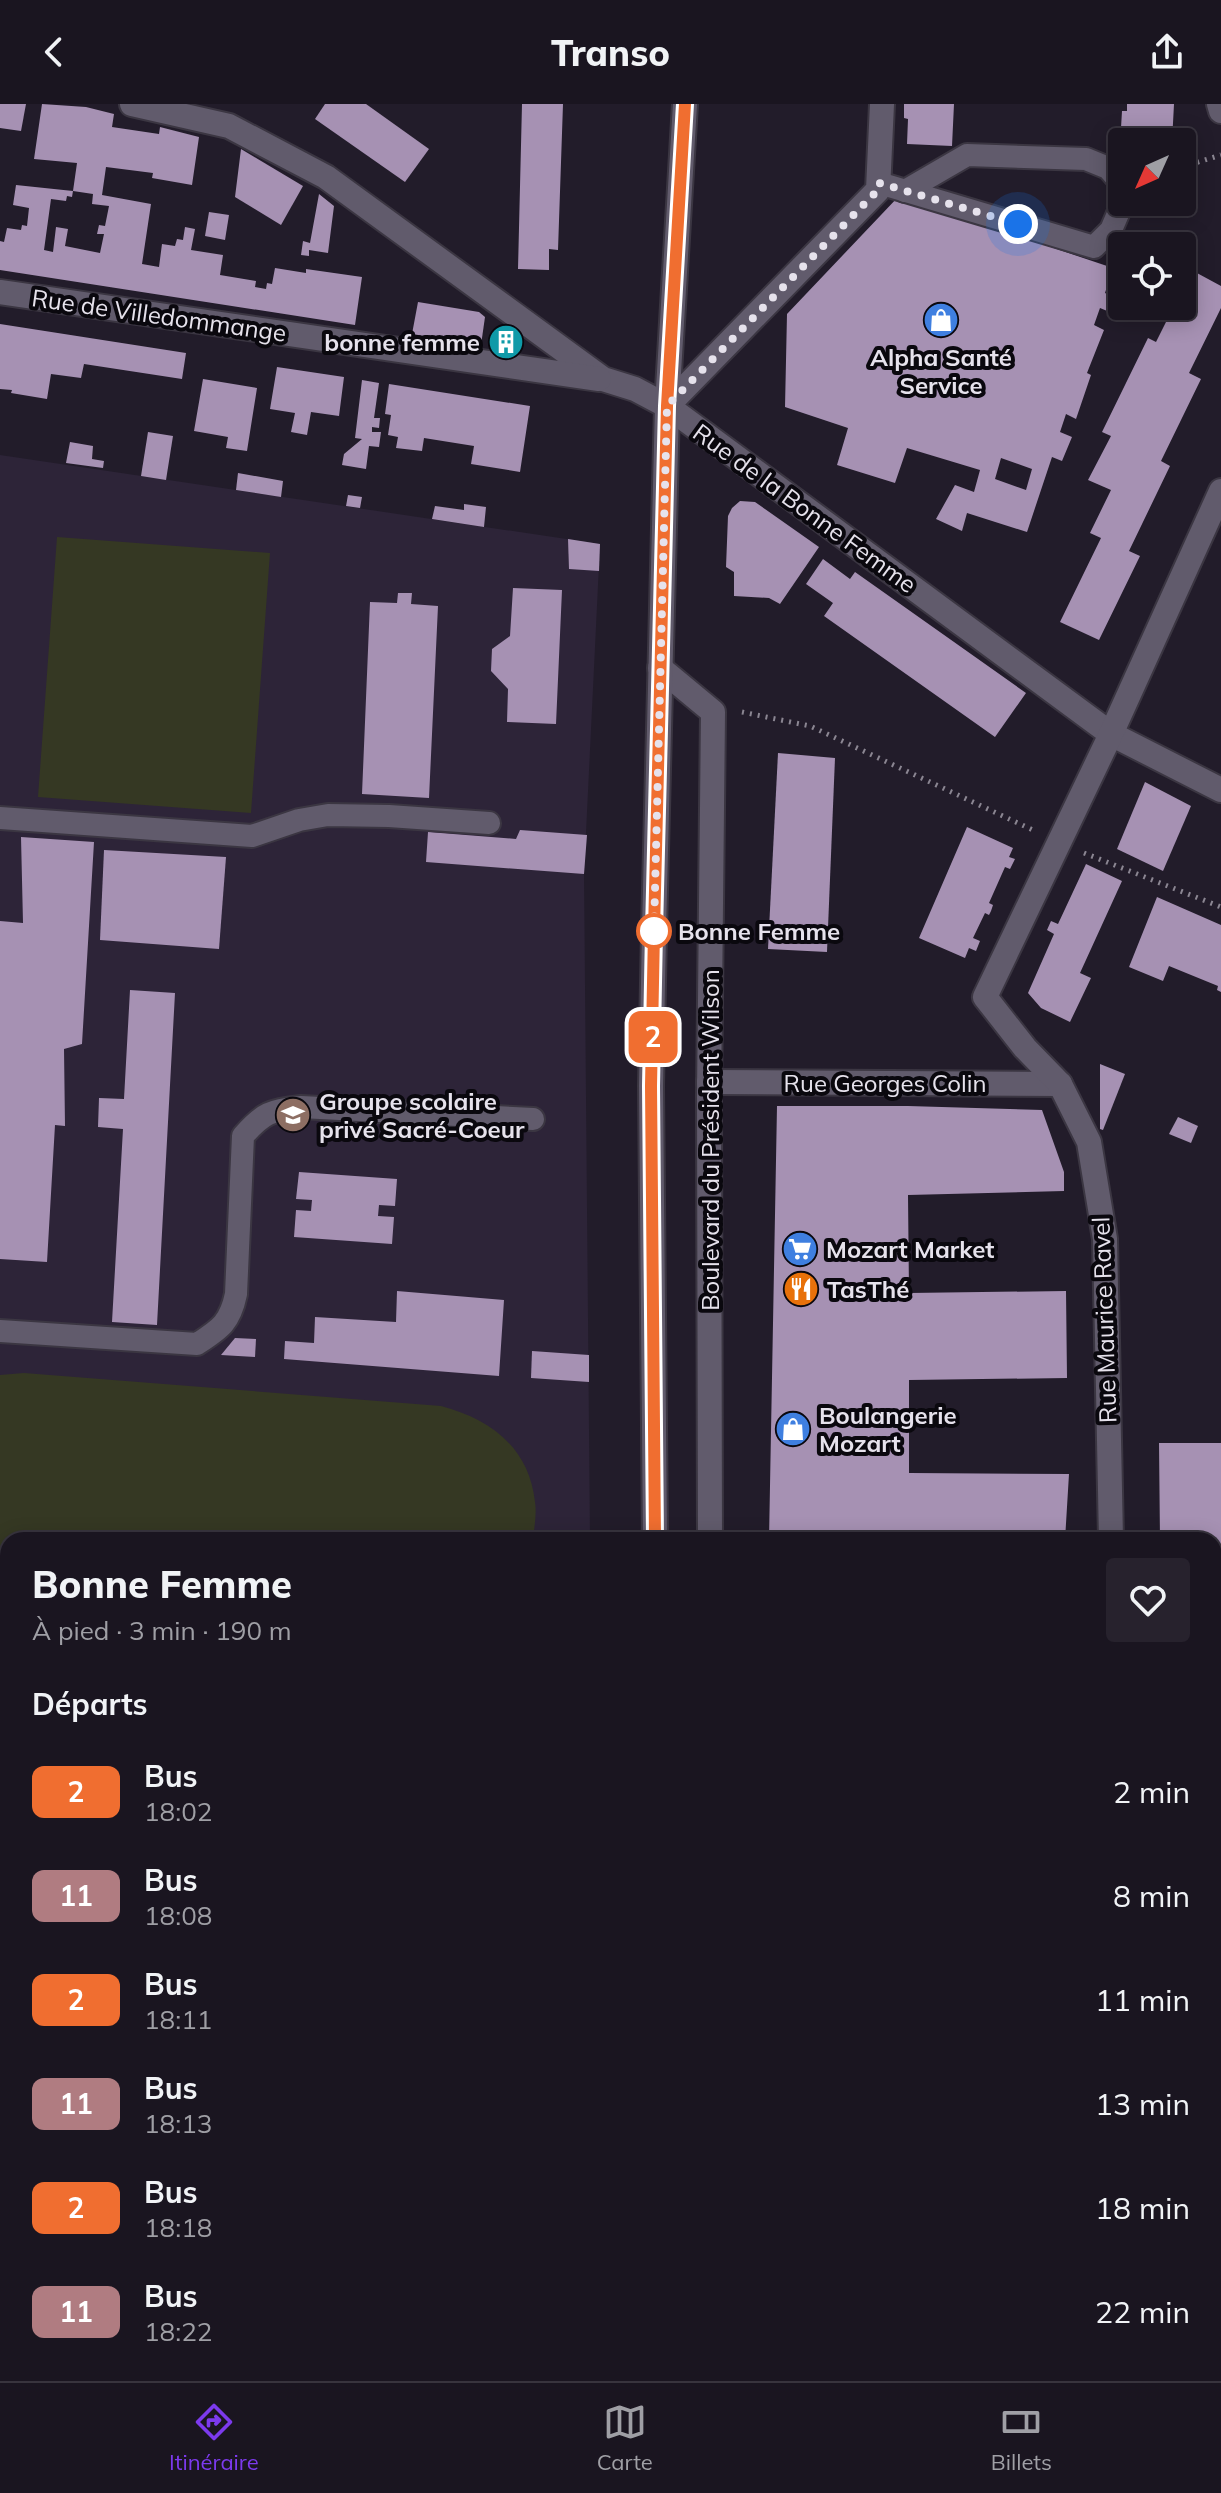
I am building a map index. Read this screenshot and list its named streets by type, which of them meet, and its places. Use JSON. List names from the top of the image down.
{
  "streets": {
    "street": [
      "Rue de Villedommange",
      "Rue de la Bonne Femme",
      "Rue Georges Colin",
      "Boulevard du Président Wilson",
      "Rue Maurice Ravel"
    ]
  },
  "crossings": [
    ["Rue de Villedommange", "Rue de la Bonne Femme"],
    ["Rue de la Bonne Femme", "Rue Maurice Ravel"],
    ["Rue Georges Colin", "Boulevard du Président Wilson"],
    ["Rue Georges Colin", "Rue Maurice Ravel"]
  ],
  "places": {
    "shop": ["Alpha Santé Service", "Boulangerie Mozart"],
    "building": ["bonne femme"],
    "other": ["Bonne Femme"],
    "school or university": ["Groupe scolaire privé Sacré-Coeur"],
    "supermarket": ["Mozart Market"],
    "restaurant": ["TasThé"]
  },
  "lines": ["bus line 2"],
  "north": "bottom left",
  "page": {
    "header": "Transo",
    "on_map": "2",
    "heading": [
      ["Bonne Femme", "À pied · 3 min · 190 m"],
      "Départs"
    ],
    "list": [
      {
        "mark": "2",
        "name": "Bus",
        "note": "18:02",
        "value": "2 min"
      },
      {
        "mark": "11",
        "name": "Bus",
        "note": "18:08",
        "value": "8 min"
      },
      {
        "mark": "2",
        "name": "Bus",
        "note": "18:11",
        "value": "11 min"
      },
      {
        "mark": "11",
        "name": "Bus",
        "note": "18:13",
        "value": "13 min"
      },
      {
        "mark": "2",
        "name": "Bus",
        "note": "18:18",
        "value": "18 min"
      },
      {
        "mark": "11",
        "name": "Bus",
        "note": "18:22",
        "value": "22 min"
      }
    ],
    "tabs": ["Itinéraire", "Carte", "Billets"]
  }
}
